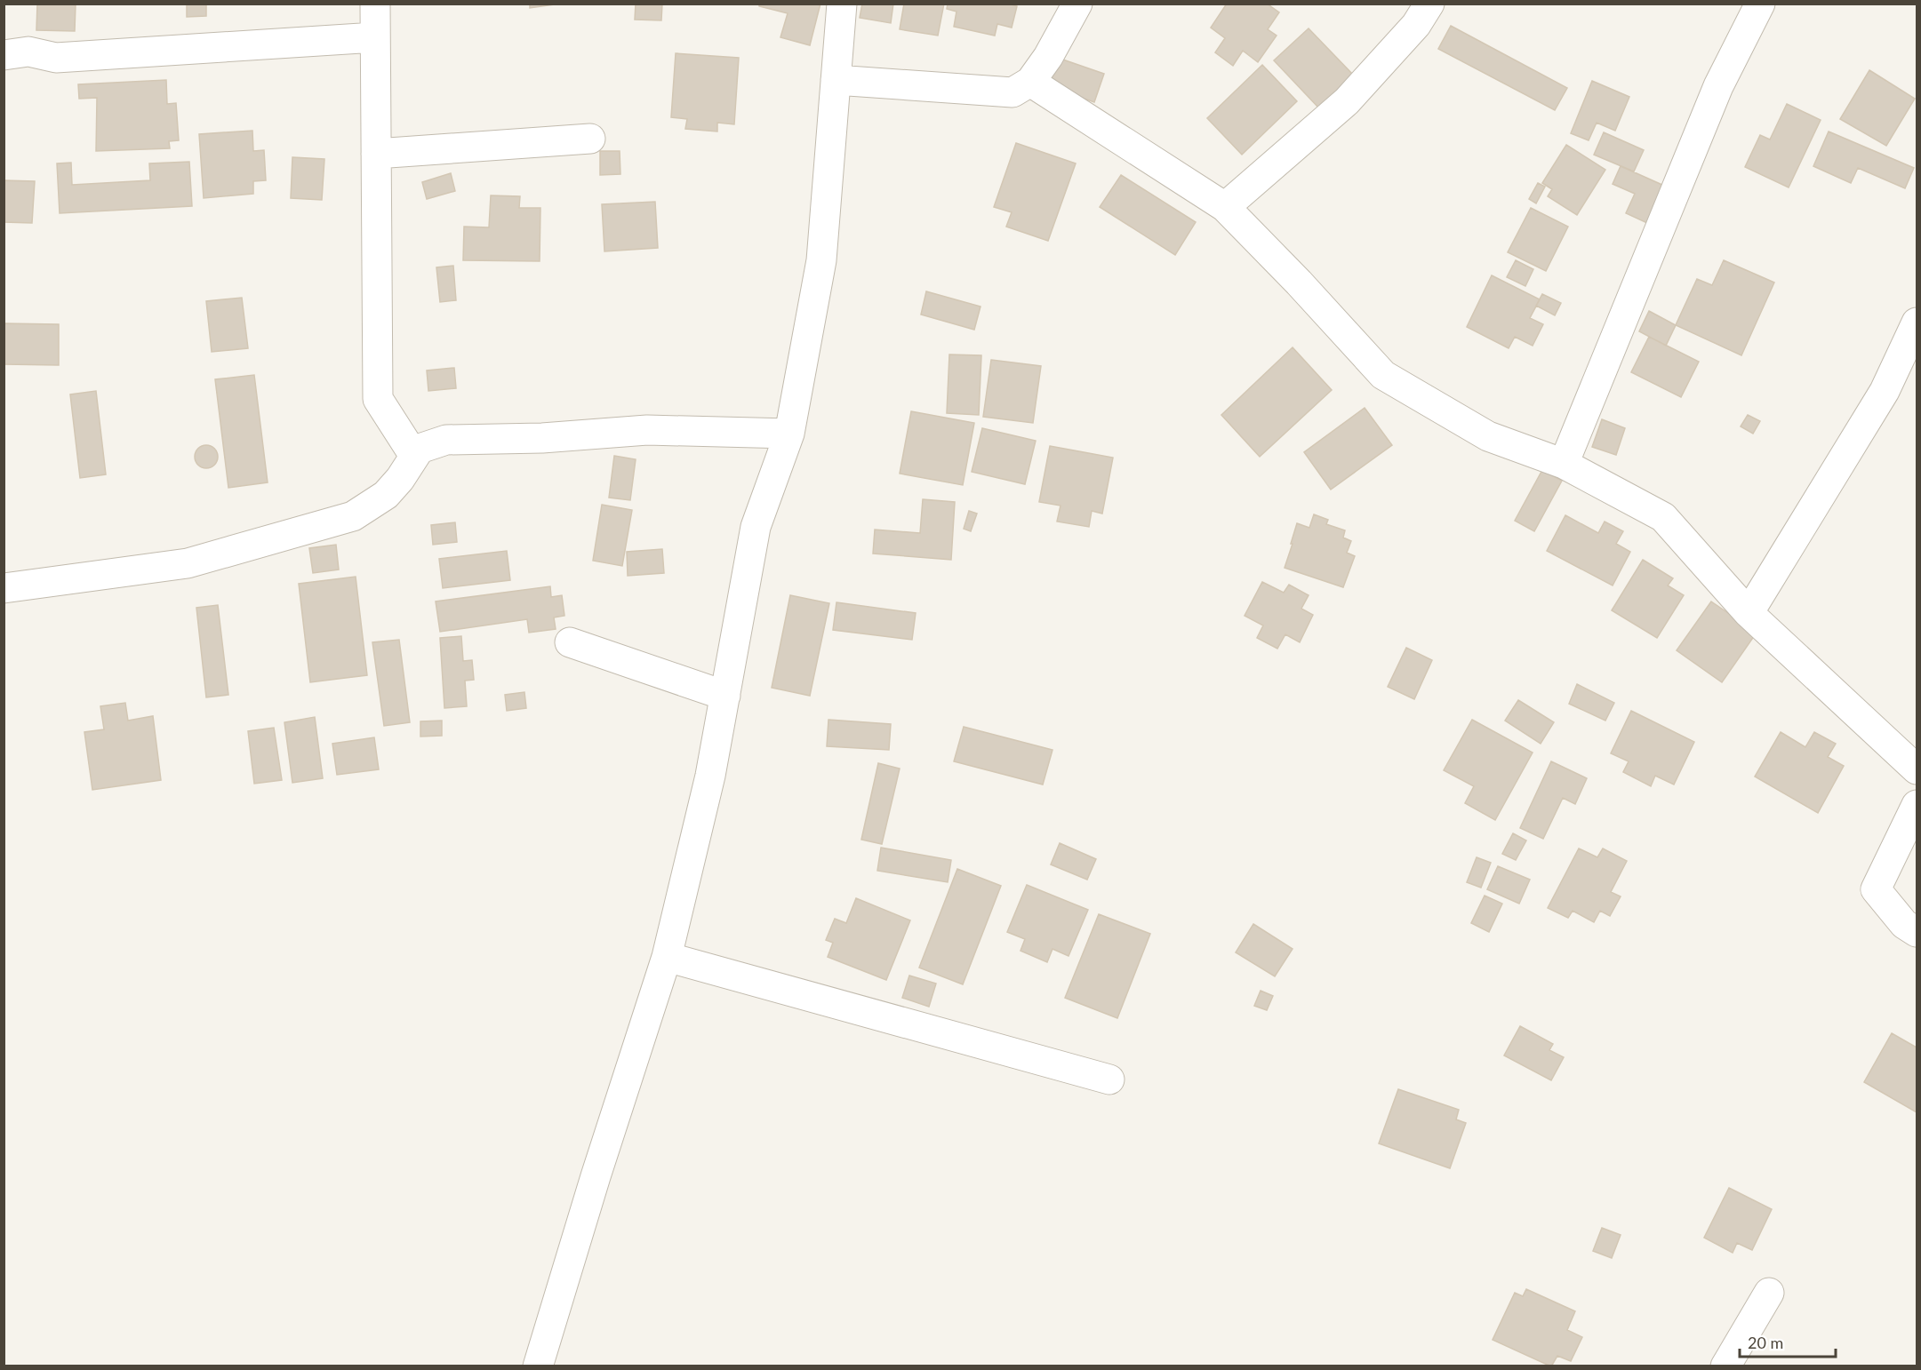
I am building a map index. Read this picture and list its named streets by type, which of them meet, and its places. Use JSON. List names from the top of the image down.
{
  "scale_bar": "20 m"
}
